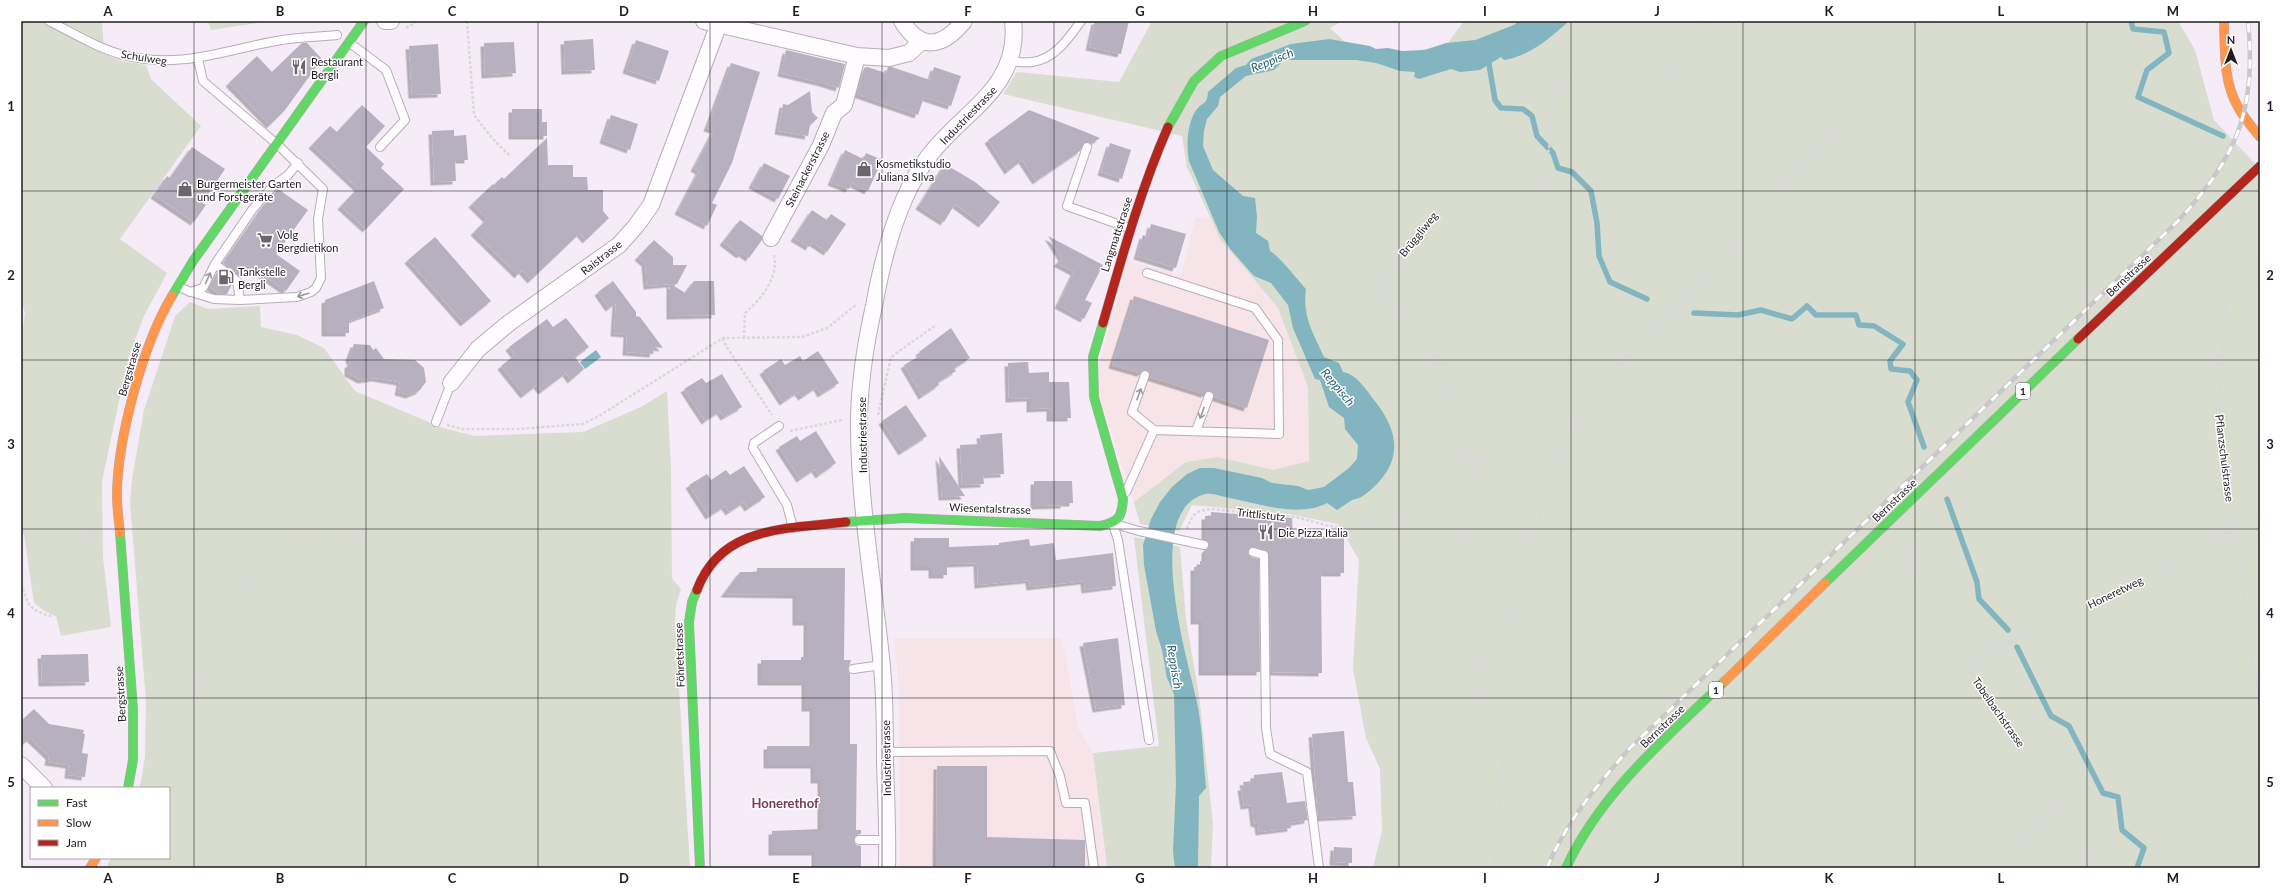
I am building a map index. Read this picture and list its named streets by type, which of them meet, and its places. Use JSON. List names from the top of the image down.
{
  "streets": {
    "street": [
      "Industriestrasse",
      "Steinackerstrasse",
      "Langmattstrasse",
      "Raistrasse",
      "Bernstrasse",
      "Bergstrasse",
      "1",
      "Wiesentalstrasse",
      "Föhretstrasse"
    ],
    "lane": ["Schulweg"],
    "path": [
      "Brüggliweg",
      "Pflanzschulstrasse",
      "Trittlistutz",
      "Honeretweg",
      "Tobelbachstrasse"
    ]
  },
  "crossings": [
    ["Industriestrasse", "Wiesentalstrasse"],
    ["Industriestrasse", "Föhretstrasse"],
    ["Brüggliweg", "Trittlistutz"],
    ["Pflanzschulstrasse", "Honeretweg"],
    ["Wiesentalstrasse", "Föhretstrasse"],
    ["Honeretweg", "Tobelbachstrasse"]
  ],
  "districts": ["Honerethof"],
  "water": ["Reppisch"],
  "places": {
    "restaurant": ["Restaurant Bergli", "Die Pizza Italia"],
    "shop": ["Kosmetikstudio Juliana SIlva", "Burgermeister Garten und Forstgeräte"],
    "supermarket": ["Volg Bergdietikon"],
    "fuel station": ["Tankstelle Bergli"]
  },
  "legend": ["Fast", "Slow", "Jam"],
  "north": "top",
  "grid": {
    "columns": [
      "A",
      "B",
      "C",
      "D",
      "E",
      "F",
      "G",
      "H",
      "I",
      "J",
      "K",
      "L",
      "M"
    ],
    "rows": [
      "1",
      "2",
      "3",
      "4",
      "5"
    ]
  }
}
